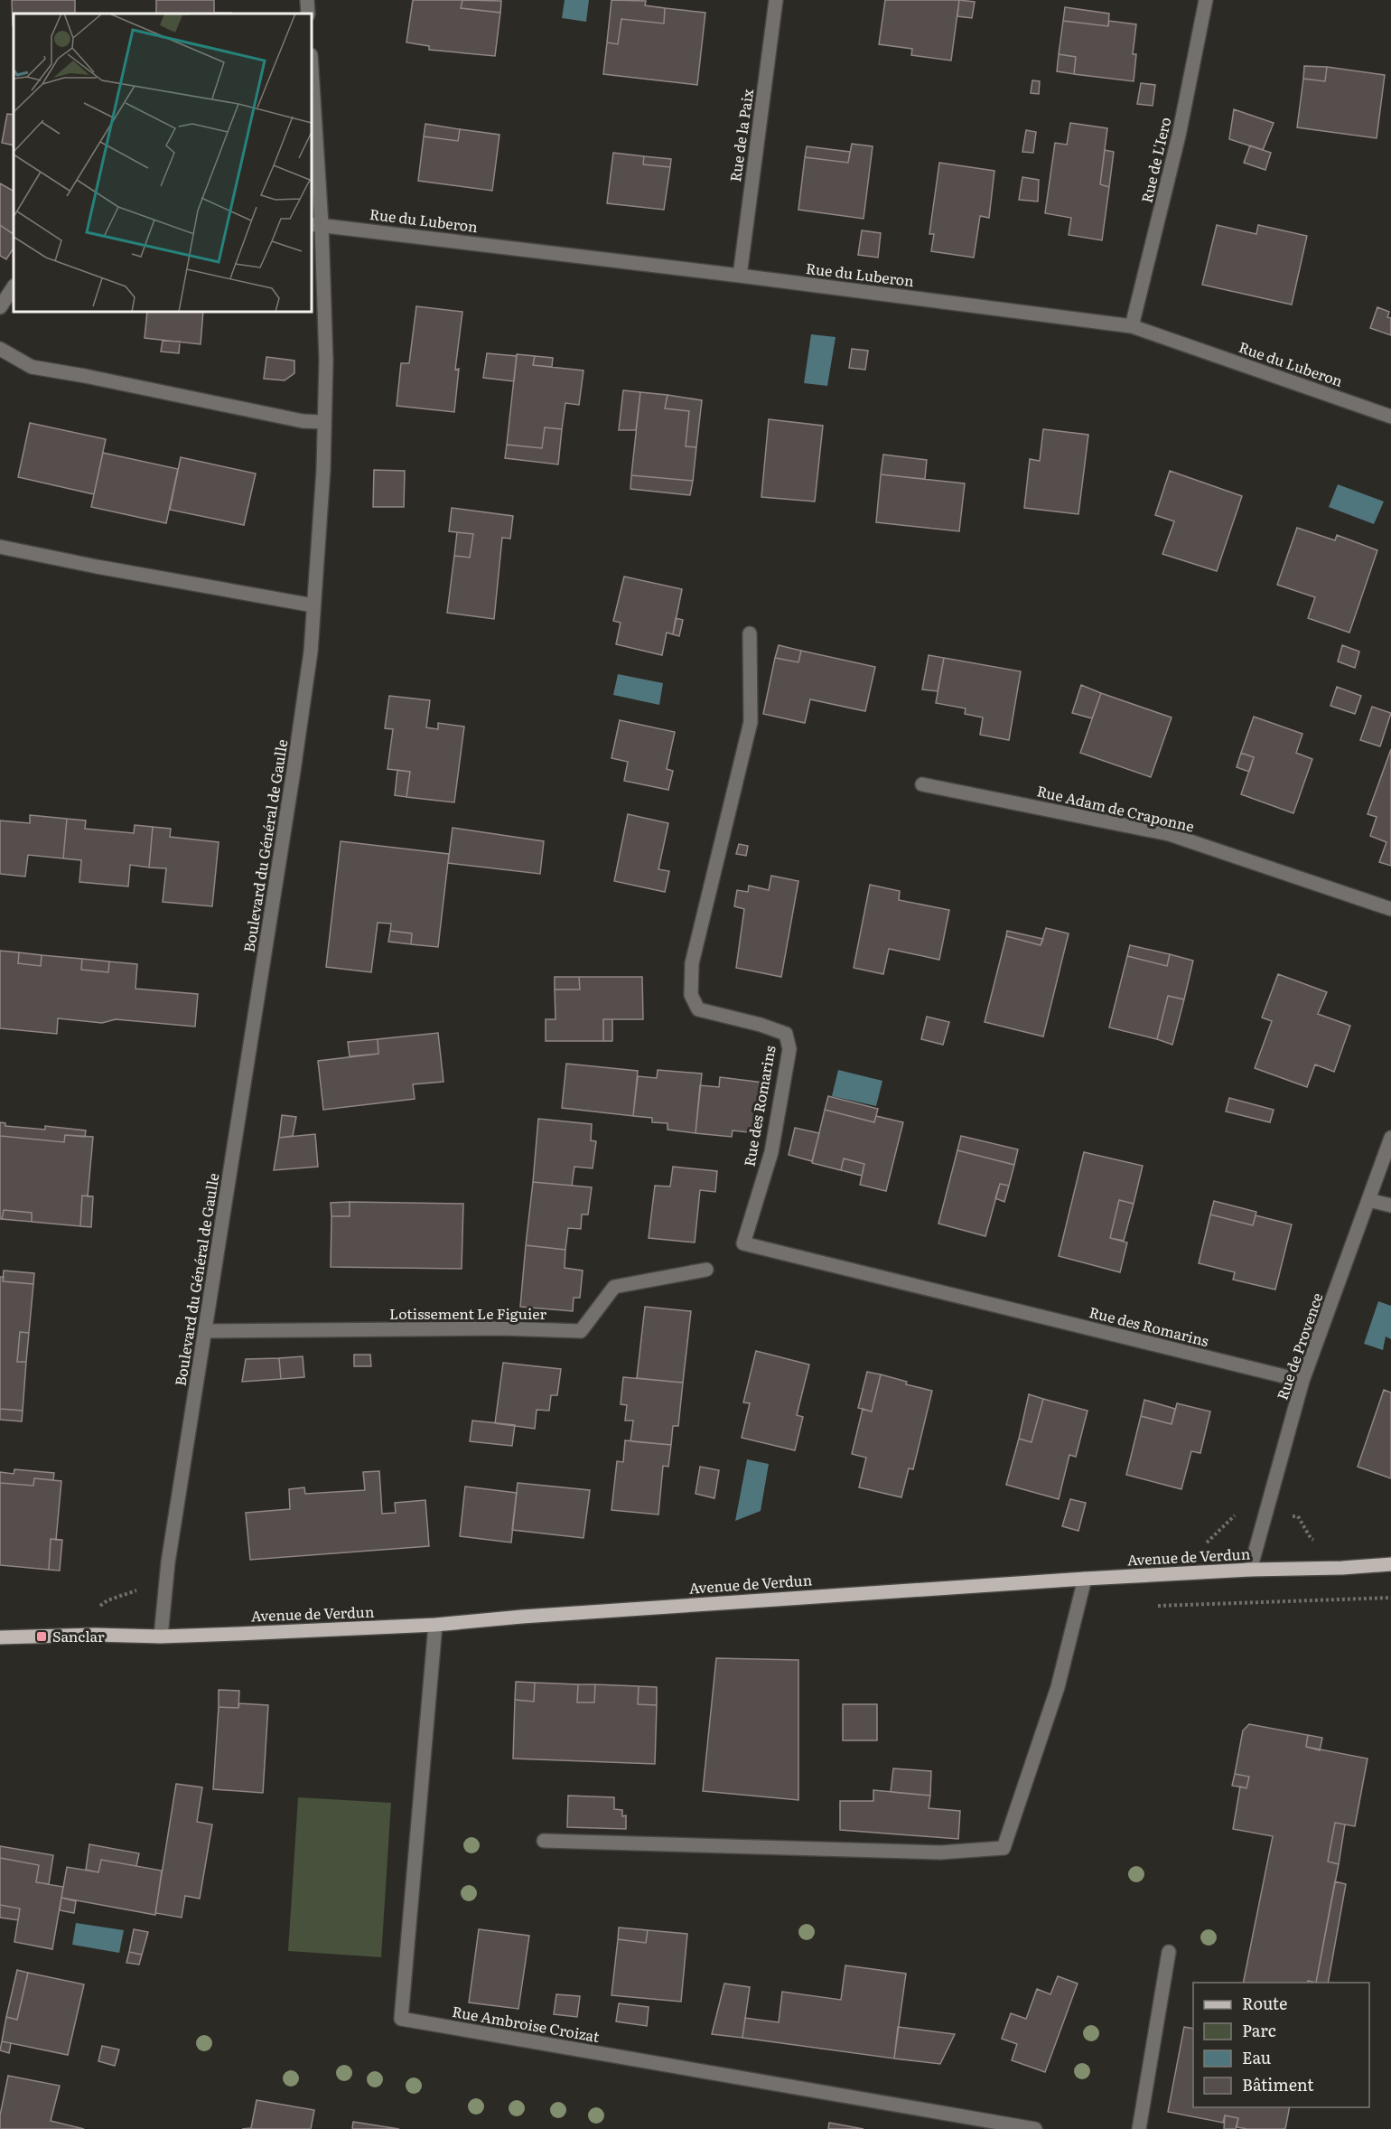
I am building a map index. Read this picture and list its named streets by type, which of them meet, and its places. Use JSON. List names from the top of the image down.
{
  "streets": {
    "main road": ["Avenue de Verdun"],
    "street": [
      "Rue de la Paix",
      "Rue de L'Iero",
      "Rue du Luberon",
      "Rue Adam de Craponne",
      "Boulevard du Général de Gaulle",
      "Rue des Romarins",
      "Lotissement Le Figuier",
      "Rue de Provence",
      "Rue Ambroise Croizat"
    ]
  },
  "crossings": [
    ["Rue de la Paix", "Rue du Luberon"],
    ["Rue de L'Iero", "Rue du Luberon"],
    ["Rue du Luberon", "Boulevard du Général de Gaulle"],
    ["Boulevard du Général de Gaulle", "Lotissement Le Figuier"],
    ["Boulevard du Général de Gaulle", "Avenue de Verdun"],
    ["Rue des Romarins", "Rue de Provence"],
    ["Rue de Provence", "Avenue de Verdun"],
    ["Avenue de Verdun", "Rue Ambroise Croizat"]
  ],
  "places": {
    "transit": ["Sanclar"]
  },
  "legend": [
    "Route",
    "Parc",
    "Eau",
    "Bâtiment"
  ]
}
